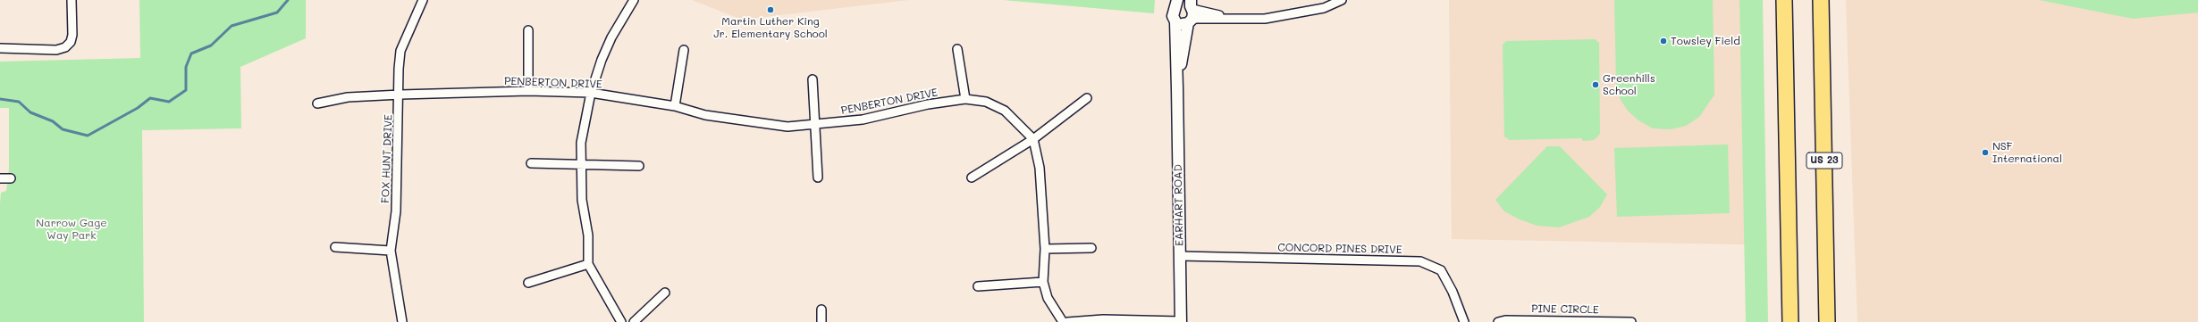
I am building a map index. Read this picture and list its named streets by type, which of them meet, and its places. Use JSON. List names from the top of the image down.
{
  "streets": {
    "highway": ["US 23"],
    "street": [
      "PENBERTON DRIVE",
      "FOX HUNT DRIVE",
      "EARHART ROAD",
      "CONCORD PINES DRIVE",
      "PINE CIRCLE"
    ]
  },
  "crossings": [
    ["PENBERTON DRIVE", "FOX HUNT DRIVE"],
    ["EARHART ROAD", "CONCORD PINES DRIVE"]
  ],
  "parks": ["Narrow Gage Way Park"],
  "places": [
    "Martin Luther King Jr. Elementary School",
    "Towsley Field",
    "Greenhills School",
    "NSF International"
  ]
}
